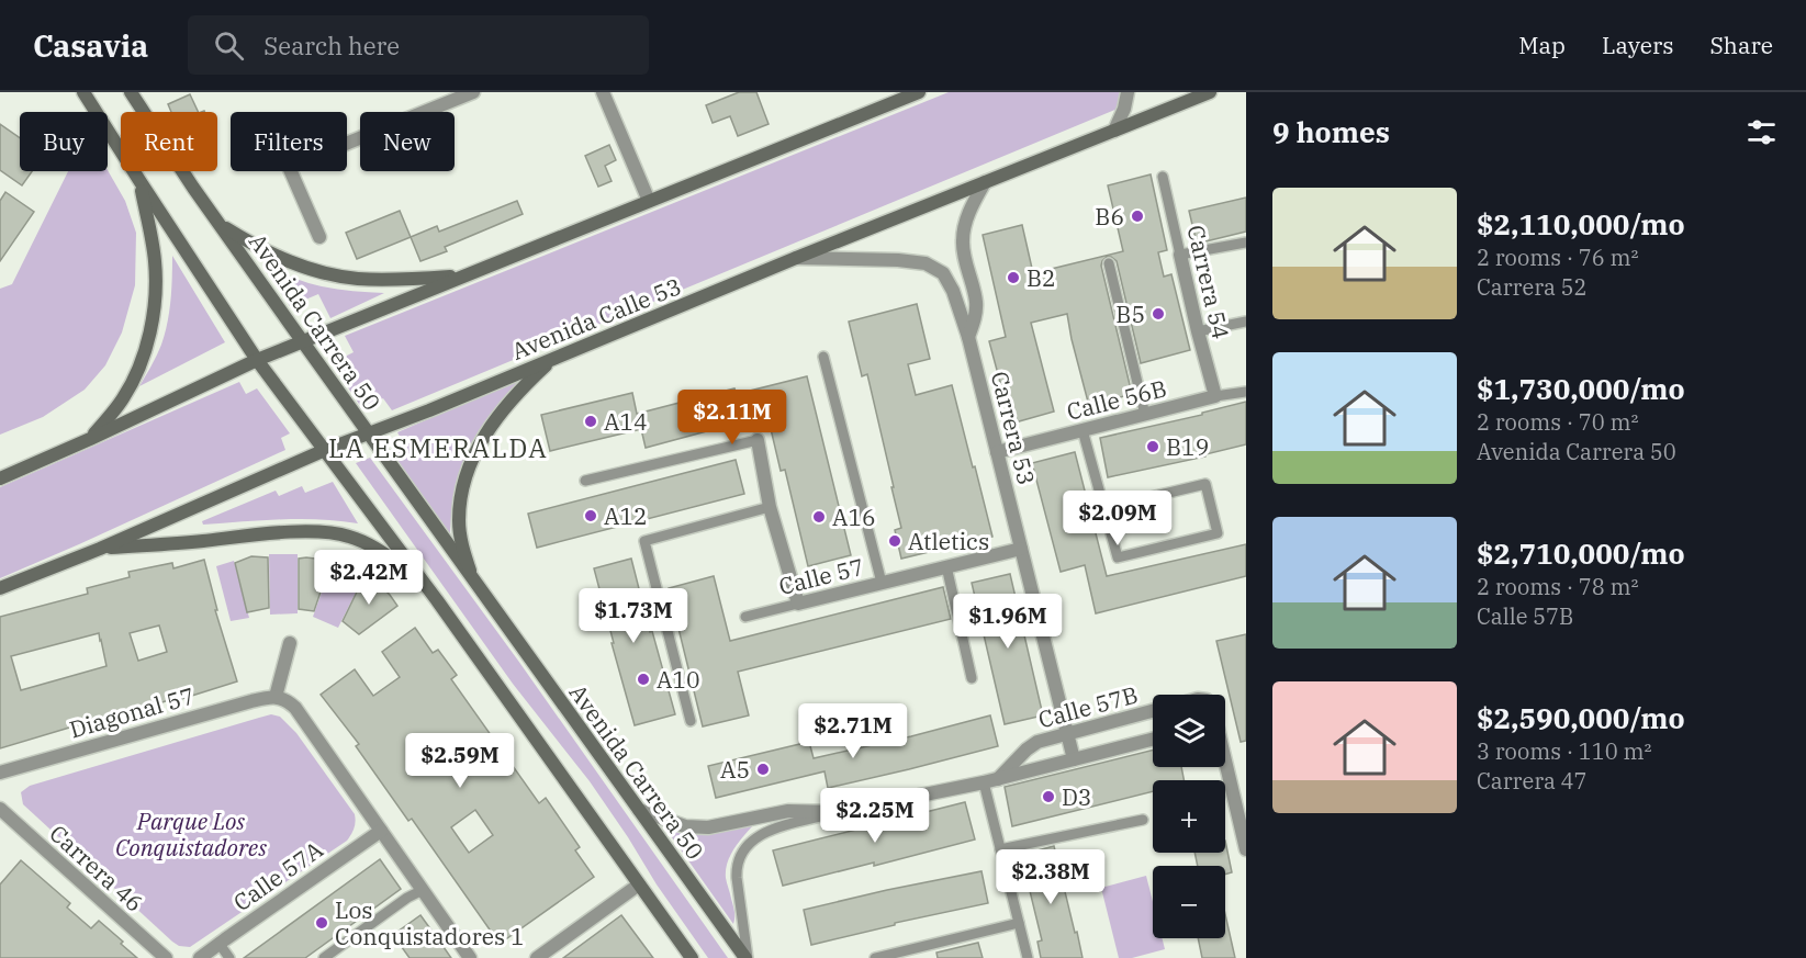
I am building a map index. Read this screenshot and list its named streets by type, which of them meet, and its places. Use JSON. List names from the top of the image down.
{
  "streets": {
    "main road": ["Avenida Calle 53", "Avenida Carrera 50"],
    "street": [
      "Carrera 54",
      "Calle 56B",
      "Carrera 53",
      "Calle 57",
      "Calle 57B",
      "Diagonal 57",
      "Carrera 46",
      "Calle 57A"
    ]
  },
  "crossings": [
    ["Carrera 54", "Calle 56B"],
    ["Avenida Calle 53", "Avenida Carrera 50"],
    ["Avenida Calle 53", "Carrera 53"],
    ["Avenida Carrera 50", "Calle 57B"],
    ["Calle 56B", "Carrera 53"],
    ["Carrera 53", "Calle 57"],
    ["Carrera 53", "Calle 57B"]
  ],
  "districts": ["LA ESMERALDA"],
  "parks": ["Parque Los Conquistadores"],
  "places": [
    "B6",
    "B2",
    "B5",
    "A14",
    "B19",
    "A12",
    "A16",
    "Atletics",
    "A10",
    "A5",
    "D3",
    "Los Conquistadores 1"
  ],
  "page": {
    "header": "Casavia",
    "search": "Search here",
    "nav": ["Map", "Layers", "Share"],
    "heading": "9 homes",
    "chip": [
      "Buy",
      "Rent",
      "Filters",
      "New"
    ],
    "list": [
      {
        "name": "$2,110,000/mo",
        "note": "2 rooms · 76 m² · Carrera 52"
      },
      {
        "name": "$1,730,000/mo",
        "note": "2 rooms · 70 m² · Avenida Carrera 50"
      },
      {
        "name": "$2,710,000/mo",
        "note": "2 rooms · 78 m² · Calle 57B"
      },
      {
        "name": "$2,590,000/mo",
        "note": "3 rooms · 110 m² · Carrera 47"
      }
    ],
    "price": [
      "$2.11M",
      "$2.09M",
      "$2.42M",
      "$1.73M",
      "$1.96M",
      "$2.71M",
      "$2.59M",
      "$2.25M",
      "$2.38M"
    ],
    "map_buttons": ["+", "−"]
  }
}
